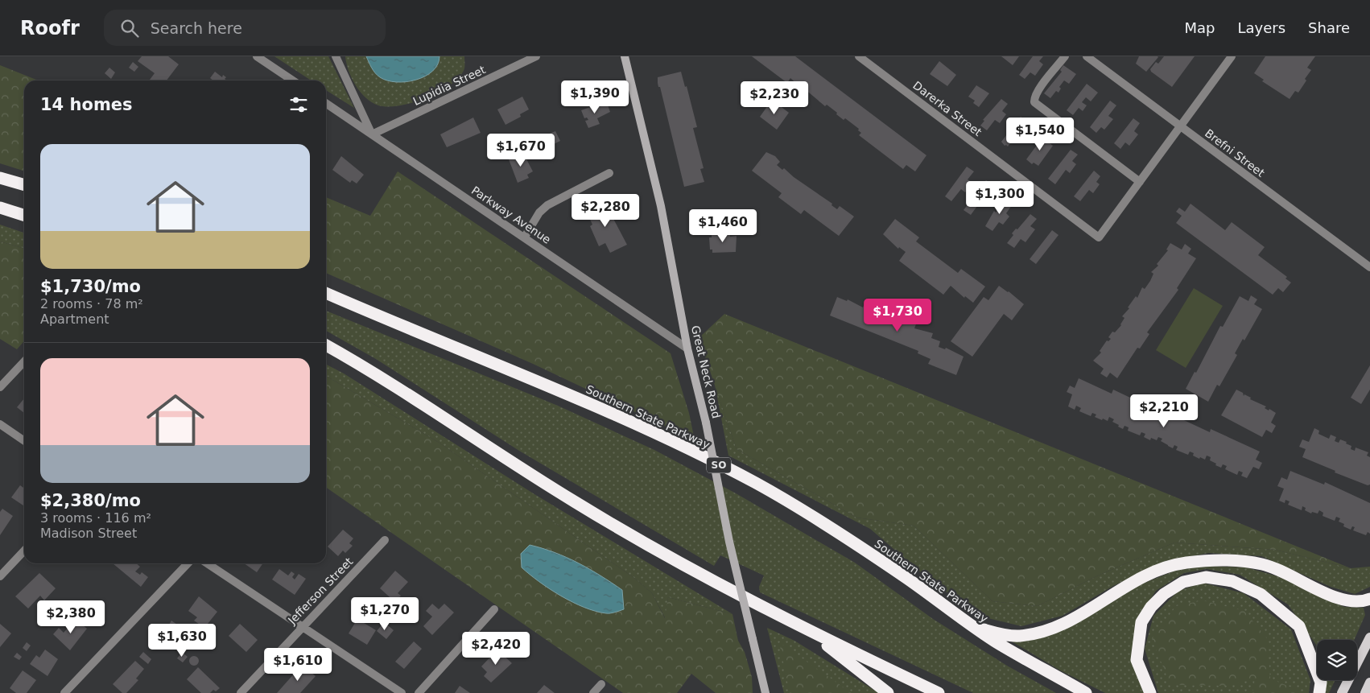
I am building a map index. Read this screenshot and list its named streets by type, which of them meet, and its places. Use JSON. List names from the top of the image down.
{
  "streets": {
    "highway": ["Southern State Parkway", "SO"],
    "main road": ["Great Neck Road"],
    "street": [
      "Lupidia Street",
      "Darerka Street",
      "Brefni Street",
      "Parkway Avenue",
      "Jefferson Street"
    ]
  },
  "crossings": [
    ["Lupidia Street", "Parkway Avenue"],
    ["Parkway Avenue", "Great Neck Road"]
  ],
  "page": {
    "header": "Roofr",
    "search": "Search here",
    "nav": ["Map", "Layers", "Share"],
    "price": [
      "$1,390",
      "$2,230",
      "$1,540",
      "$1,670",
      "$1,300",
      "$2,280",
      "$1,460",
      "$1,730",
      "$2,210",
      "$1,270",
      "$2,380",
      "$1,630",
      "$2,420",
      "$1,610"
    ],
    "heading": "14 homes",
    "list": [
      {
        "name": "$1,730/mo",
        "note": "2 rooms · 78 m² · Apartment"
      },
      {
        "name": "$2,380/mo",
        "note": "3 rooms · 116 m² · Madison Street"
      }
    ]
  }
}
